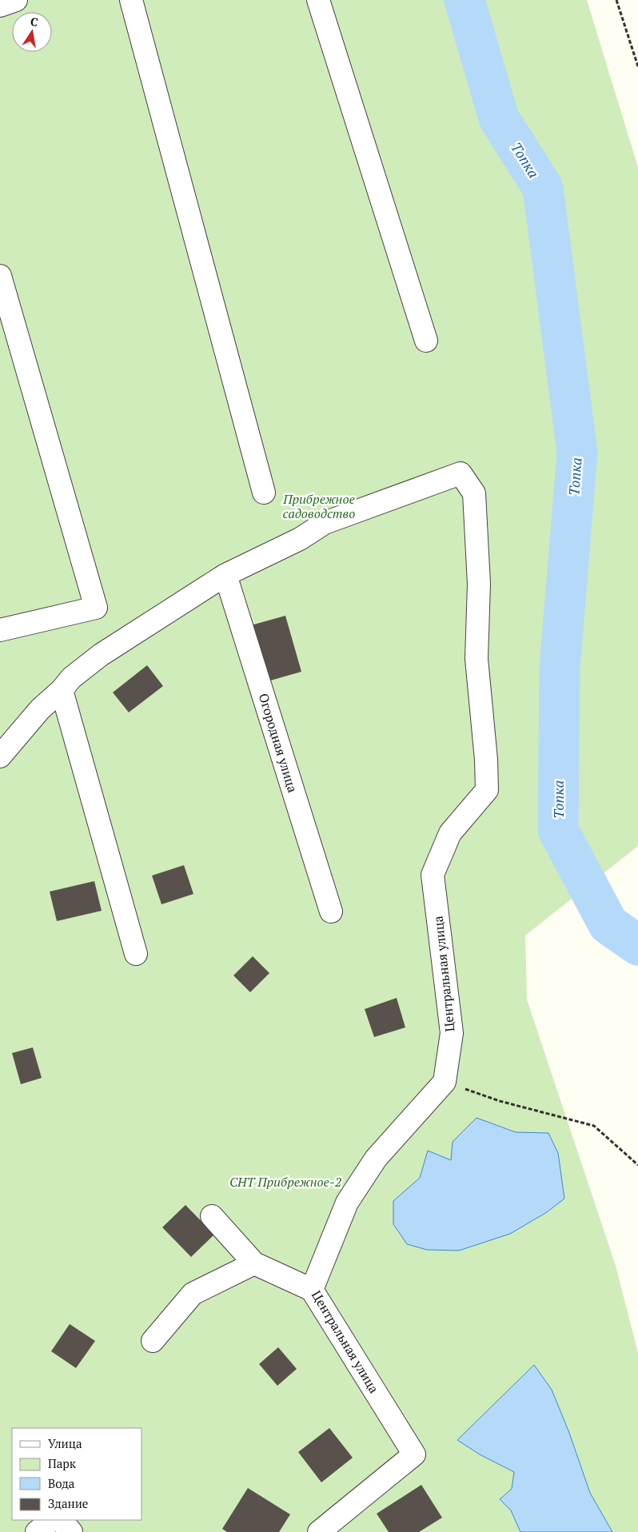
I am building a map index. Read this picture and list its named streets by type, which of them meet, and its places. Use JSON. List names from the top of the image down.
{
  "streets": {
    "street": ["Огородная улица", "Центральная улица"]
  },
  "crossings": [
    ["Огородная улица", "Центральная улица"]
  ],
  "water": ["Топка"],
  "parks": ["Прибрежное садоводство", "СНТ Прибрежное-2"],
  "legend": [
    "Улица",
    "Парк",
    "Вода",
    "Здание"
  ],
  "north": "top"
}
